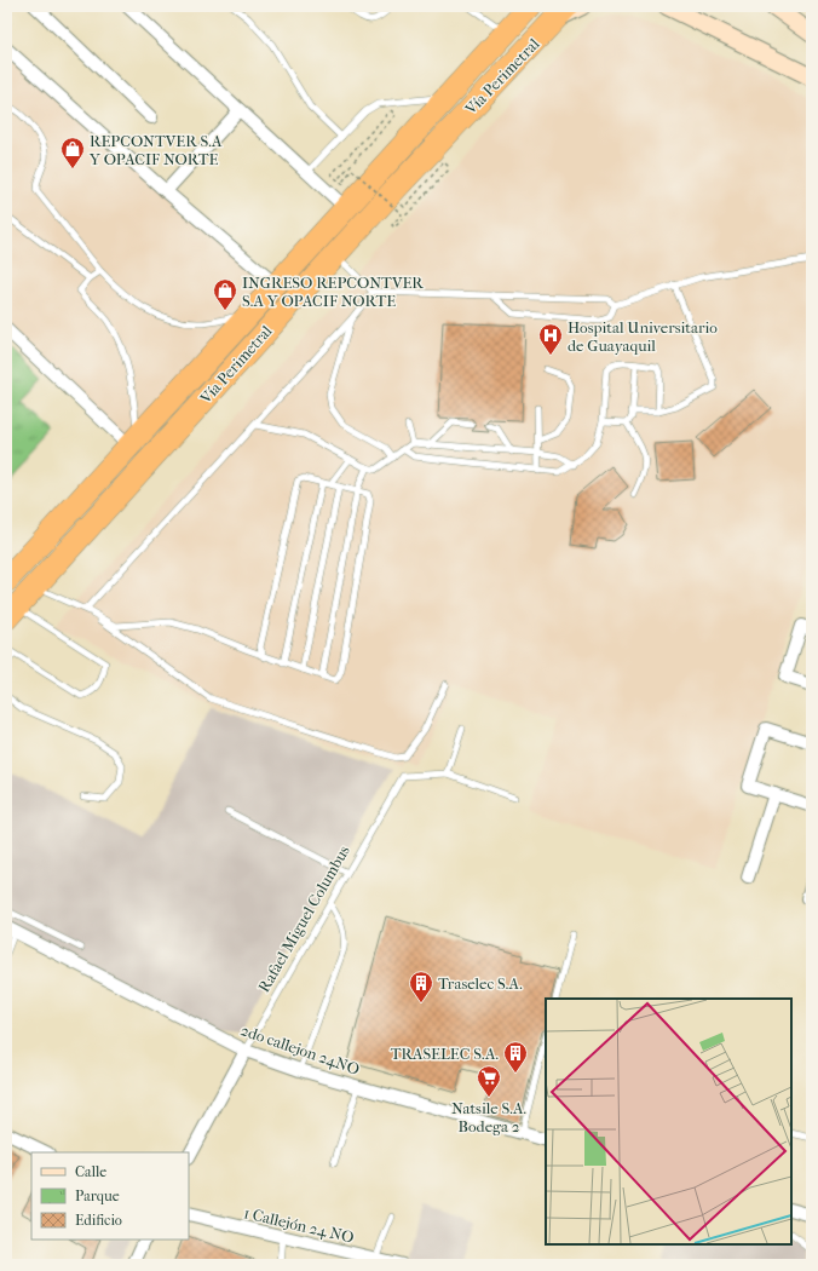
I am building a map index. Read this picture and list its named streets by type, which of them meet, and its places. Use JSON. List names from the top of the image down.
{
  "streets": {
    "highway": ["Vía Perimetral"],
    "street": ["Rafael Miguel Columbus", "2do callejon 24NO", "1 Callejón 24 NO"]
  },
  "crossings": [
    ["Rafael Miguel Columbus", "2do callejon 24NO"]
  ],
  "places": {
    "shop": ["REPCONTVER S.A Y OPACIF NORTE", "INGRESO REPCONTVER S.A Y OPACIF NORTE"],
    "hospital": ["Hospital Universitario de Guayaquil"],
    "building": ["Traselec S.A.", "TRASELEC S.A."],
    "supermarket": ["Natsile S.A. Bodega 2"]
  },
  "legend": ["Calle", "Parque", "Edificio"]
}
